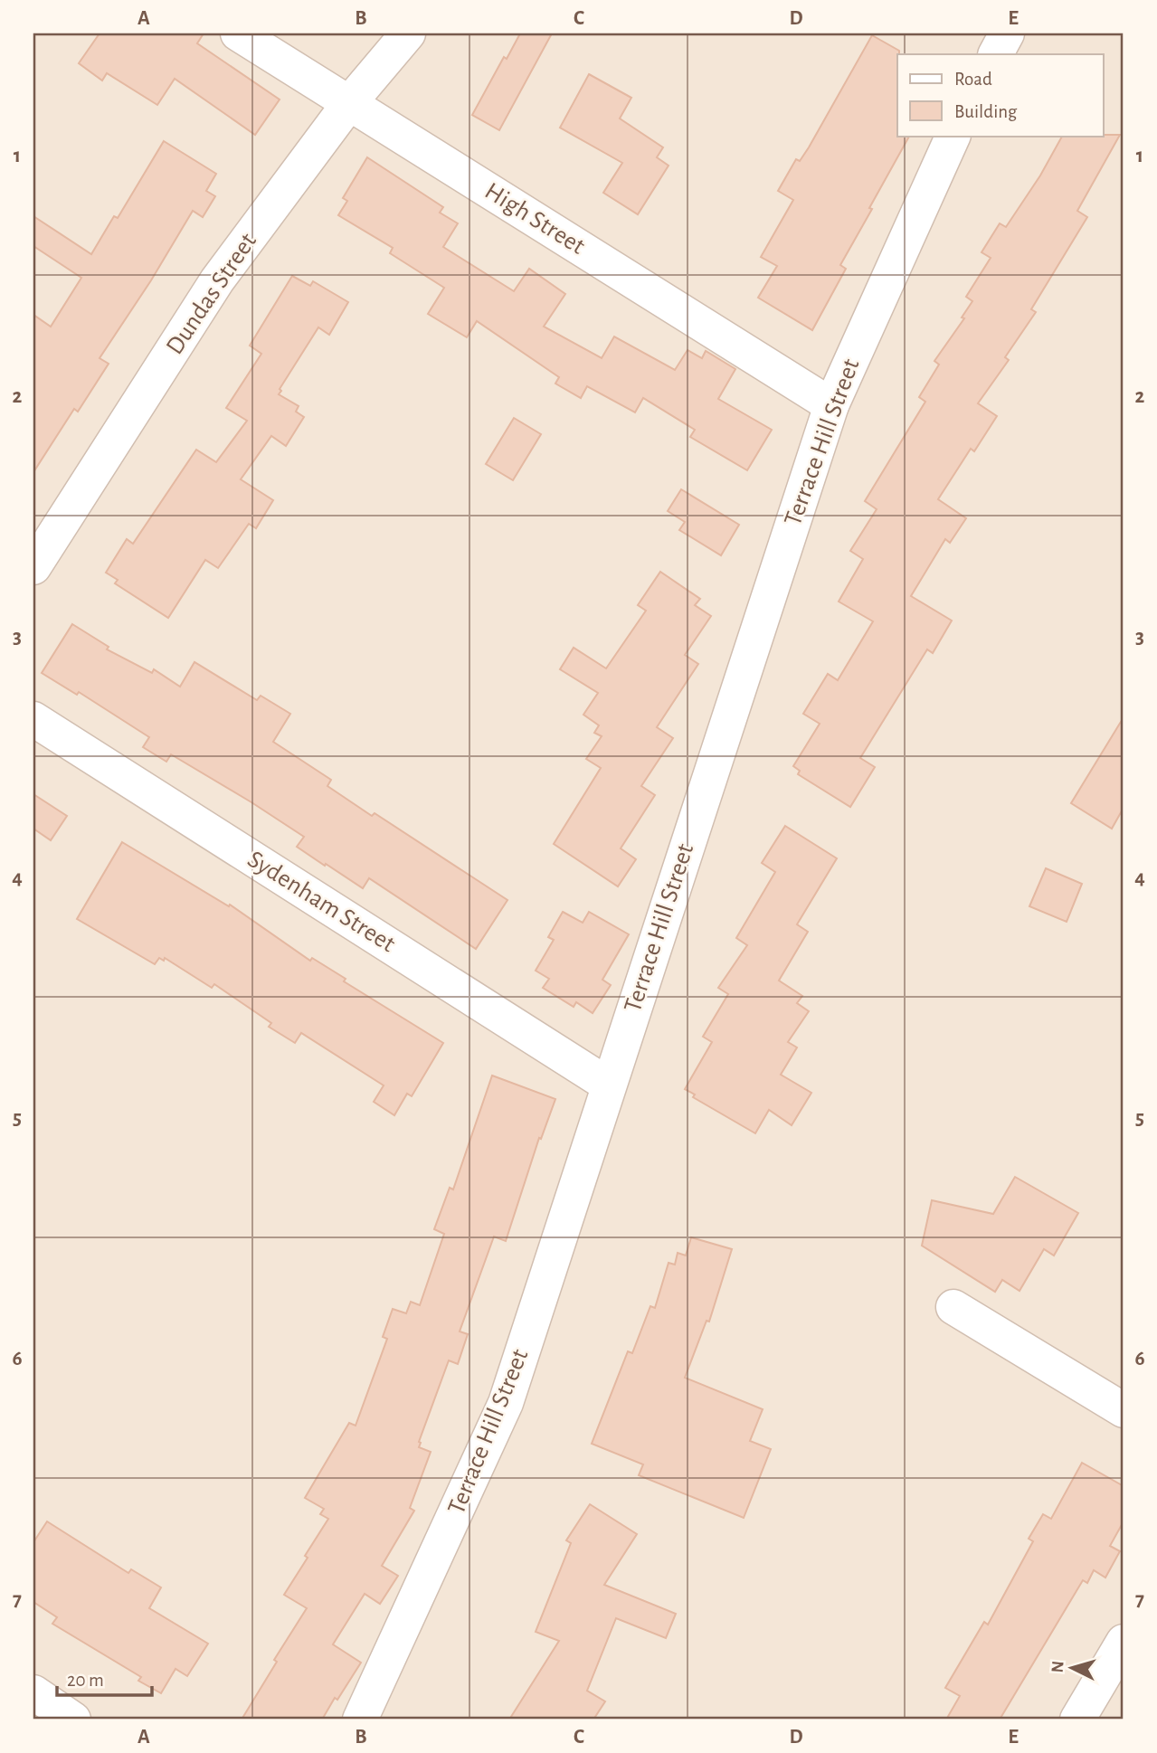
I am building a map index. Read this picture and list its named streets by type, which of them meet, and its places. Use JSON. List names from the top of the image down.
{
  "streets": {
    "street": [
      "High Street",
      "Dundas Street",
      "Terrace Hill Street",
      "Sydenham Street"
    ]
  },
  "crossings": [
    ["High Street", "Dundas Street"],
    ["High Street", "Terrace Hill Street"],
    ["Terrace Hill Street", "Sydenham Street"]
  ],
  "legend": ["Road", "Building"],
  "scale_bar": "20 m",
  "north": "left",
  "grid": {
    "columns": [
      "A",
      "B",
      "C",
      "D",
      "E"
    ],
    "rows": [
      "1",
      "2",
      "3",
      "4",
      "5",
      "6",
      "7"
    ]
  }
}
